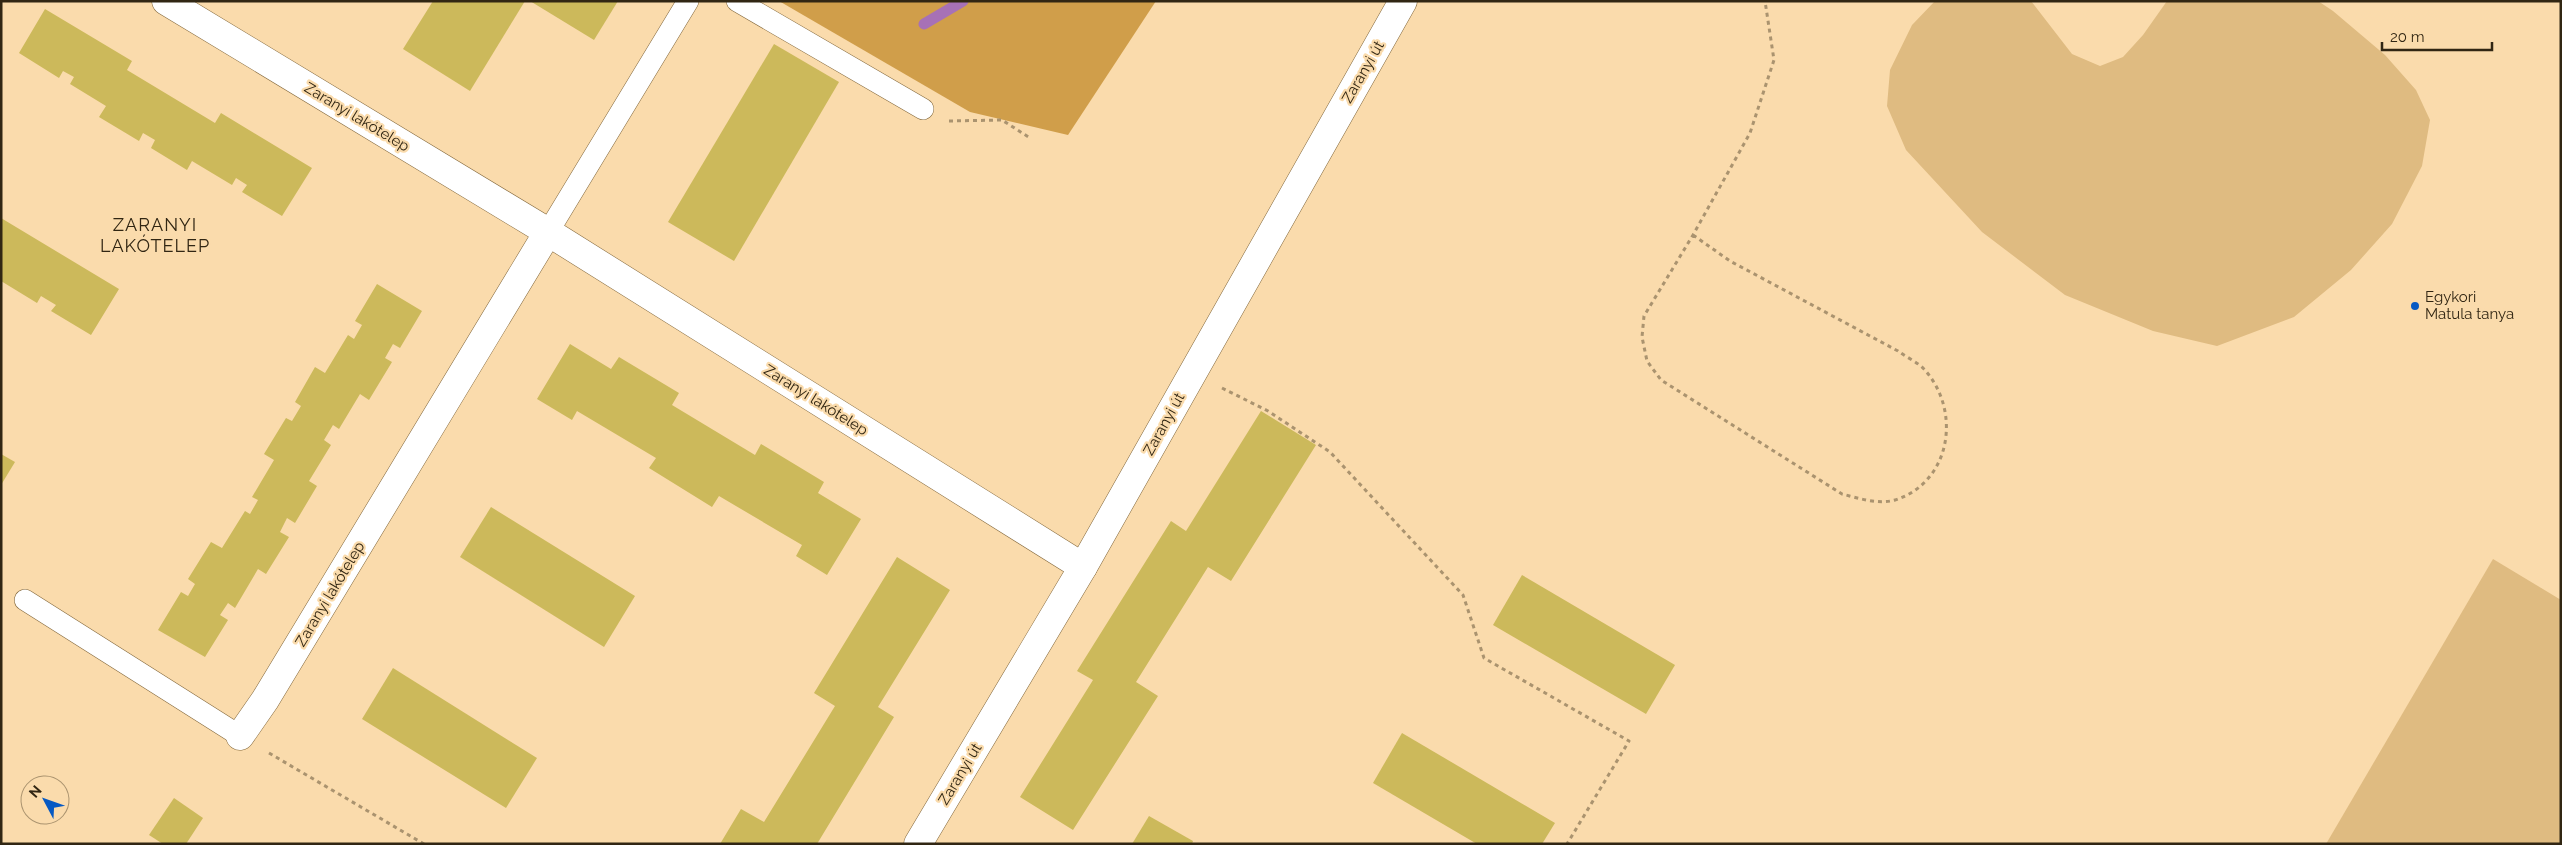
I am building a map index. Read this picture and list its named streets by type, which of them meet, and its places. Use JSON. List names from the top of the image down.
{
  "streets": {
    "street": ["Zaranyi út", "Zaranyi lakótelep"]
  },
  "crossings": [
    ["Zaranyi út", "Zaranyi lakótelep"]
  ],
  "districts": ["ZARANYI LAKÓTELEP"],
  "places": ["Egykori Matula tanya"],
  "scale_bar": "20 m",
  "north": "top left"
}
